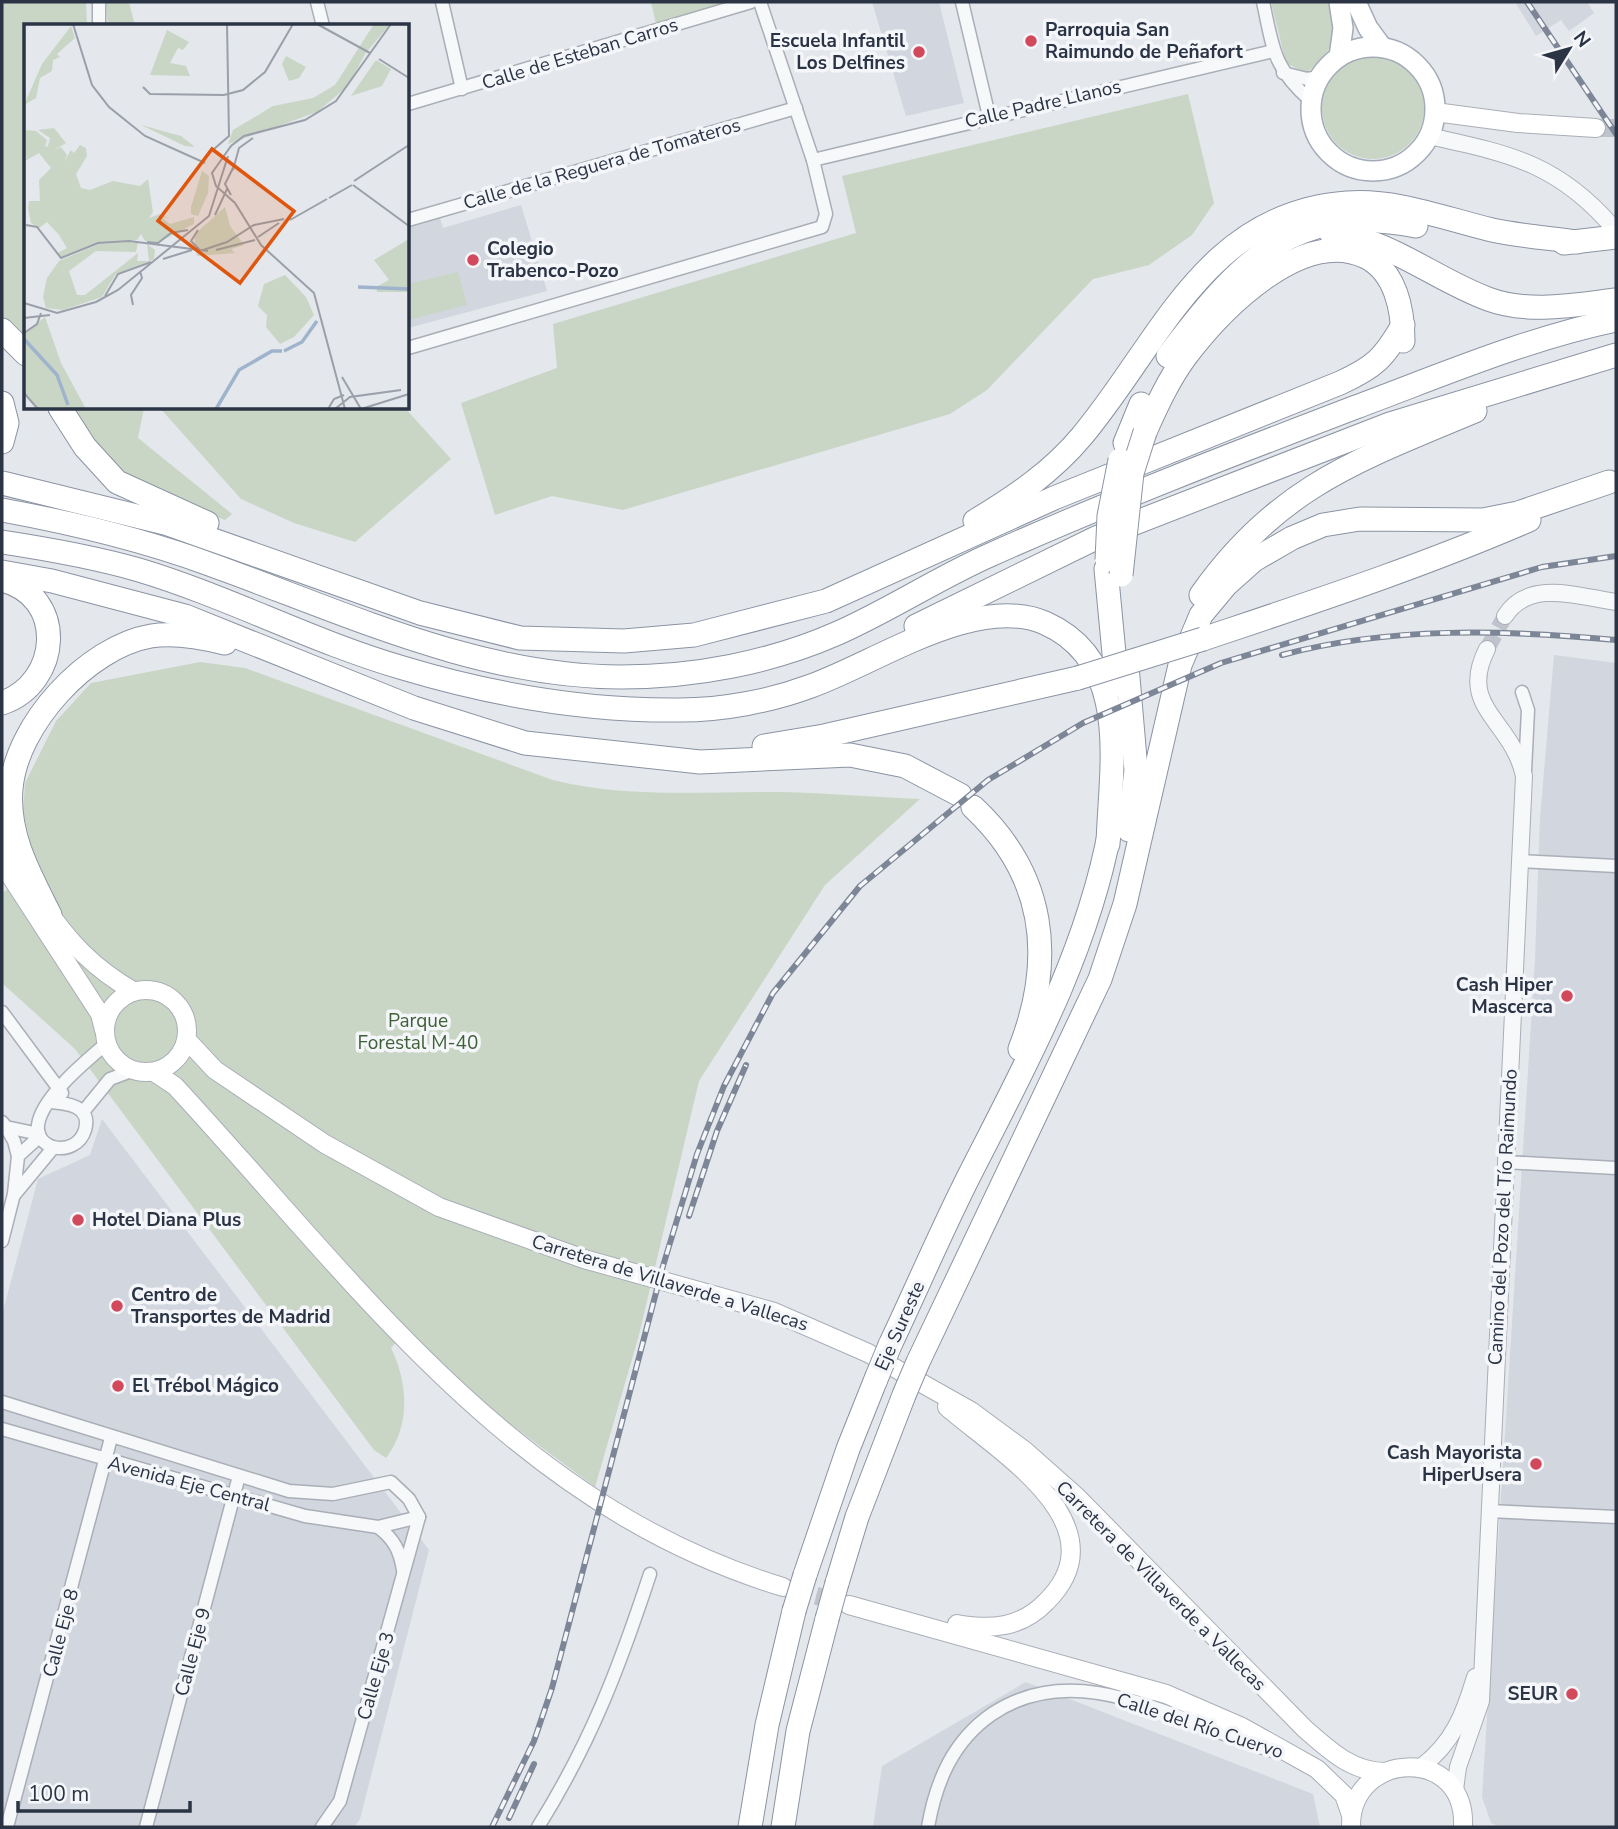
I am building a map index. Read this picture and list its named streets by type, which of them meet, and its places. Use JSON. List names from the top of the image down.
{
  "streets": {
    "highway": ["Eje Sureste"],
    "main road": ["Carretera de Villaverde a Vallecas"],
    "street": [
      "Calle de Esteban Carros",
      "Calle Padre Llanos",
      "Calle de la Reguera de Tomateros",
      "Camino del Pozo del Tío Raimundo",
      "Avenida Eje Central",
      "Calle Eje 8",
      "Calle Eje 9",
      "Calle Eje 3",
      "Calle del Río Cuervo"
    ]
  },
  "crossings": [
    ["Avenida Eje Central", "Calle Eje 8"],
    ["Avenida Eje Central", "Calle Eje 9"],
    ["Avenida Eje Central", "Calle Eje 3"]
  ],
  "parks": ["Parque Forestal M-40"],
  "places": [
    "Parroquia San Raimundo de Peñafort",
    "Escuela Infantil Los Delfines",
    "Colegio Trabenco-Pozo",
    "Cash Hiper Mascerca",
    "Hotel Diana Plus",
    "Centro de Transportes de Madrid",
    "El Trébol Mágico",
    "Cash Mayorista HiperUsera",
    "SEUR"
  ],
  "scale_bar": "100 m",
  "north": "top right"
}
